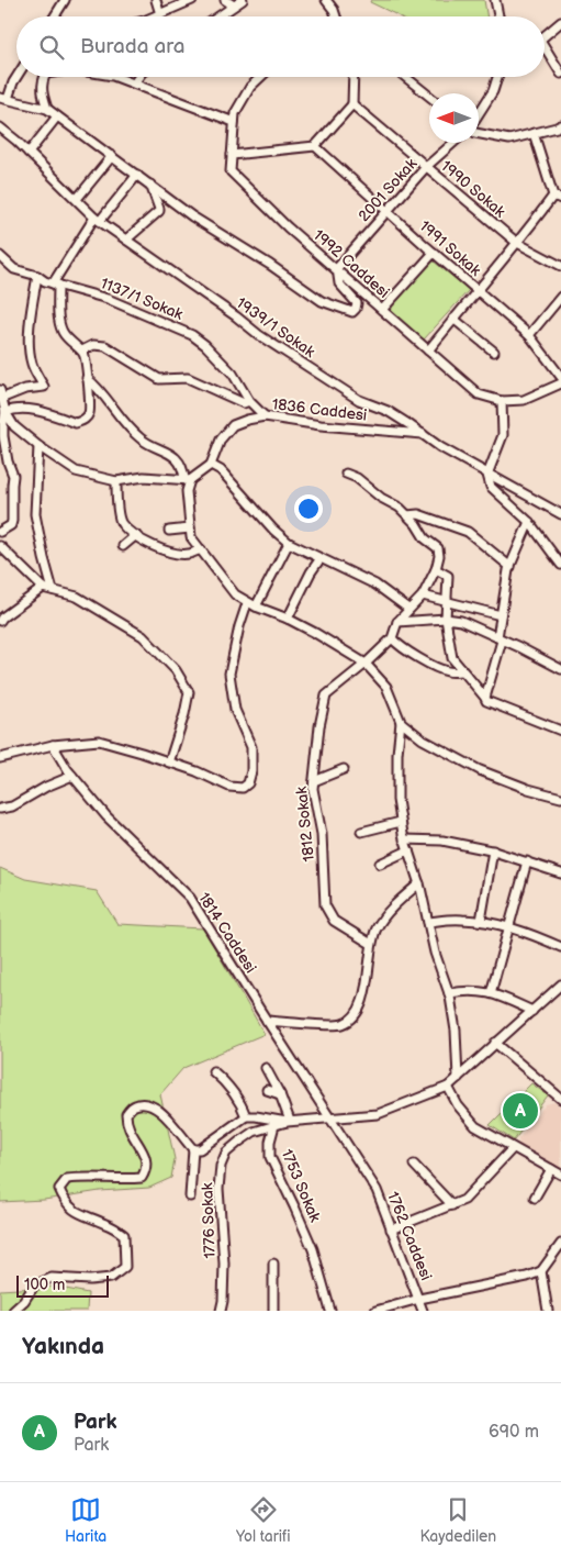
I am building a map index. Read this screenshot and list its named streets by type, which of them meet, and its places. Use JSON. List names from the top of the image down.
{
  "streets": {
    "street": [
      "1990 Sokak",
      "2001 Sokak",
      "1991 Sokak",
      "1992 Caddesi",
      "1137/1 Sokak",
      "1939/1 Sokak",
      "1836 Caddesi",
      "1812 Sokak",
      "1814 Caddesi",
      "1753 Sokak",
      "1776 Sokak",
      "1762 Caddesi"
    ]
  },
  "crossings": [
    ["1990 Sokak", "2001 Sokak"],
    ["2001 Sokak", "1991 Sokak"],
    ["2001 Sokak", "1992 Caddesi"],
    ["1137/1 Sokak", "1836 Caddesi"],
    ["1939/1 Sokak", "1836 Caddesi"],
    ["1814 Caddesi", "1762 Caddesi"],
    ["1753 Sokak", "1776 Sokak"]
  ],
  "scale_bar": "100 m",
  "north": "left",
  "page": {
    "search": "Burada ara",
    "pins": "A",
    "scale": "100 m",
    "heading": "Yakında",
    "list": [
      {
        "mark": "A",
        "name": "Park",
        "note": "Park",
        "value": "690 m"
      }
    ],
    "nav": ["Harita", "Yol tarifi", "Kaydedilen"]
  }
}
